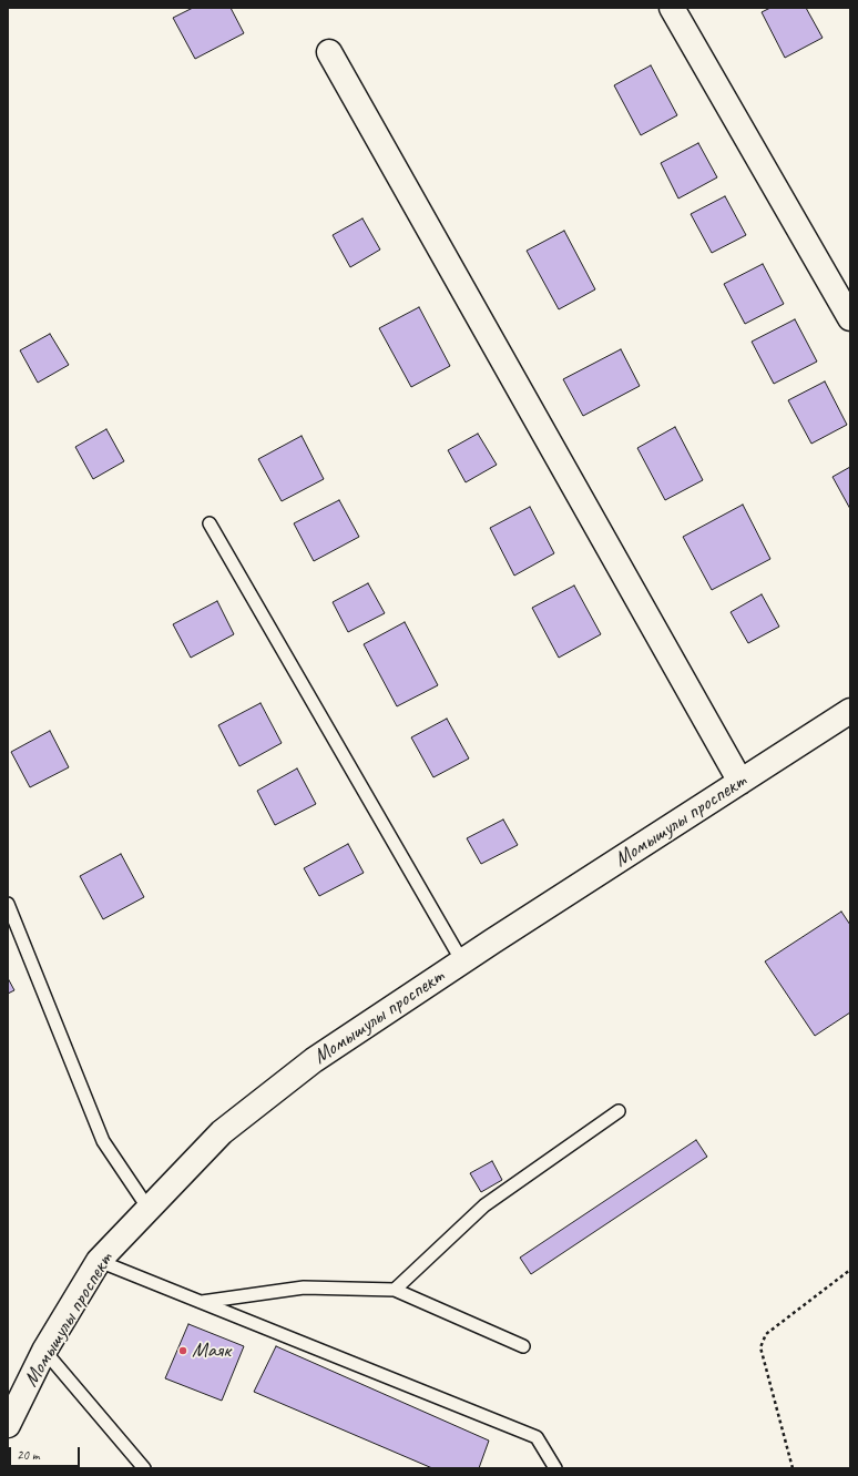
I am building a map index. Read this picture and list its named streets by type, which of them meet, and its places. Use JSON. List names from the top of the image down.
{
  "streets": {
    "street": ["Момышулы проспект"]
  },
  "places": ["Маяк"],
  "scale_bar": "20 m"
}
